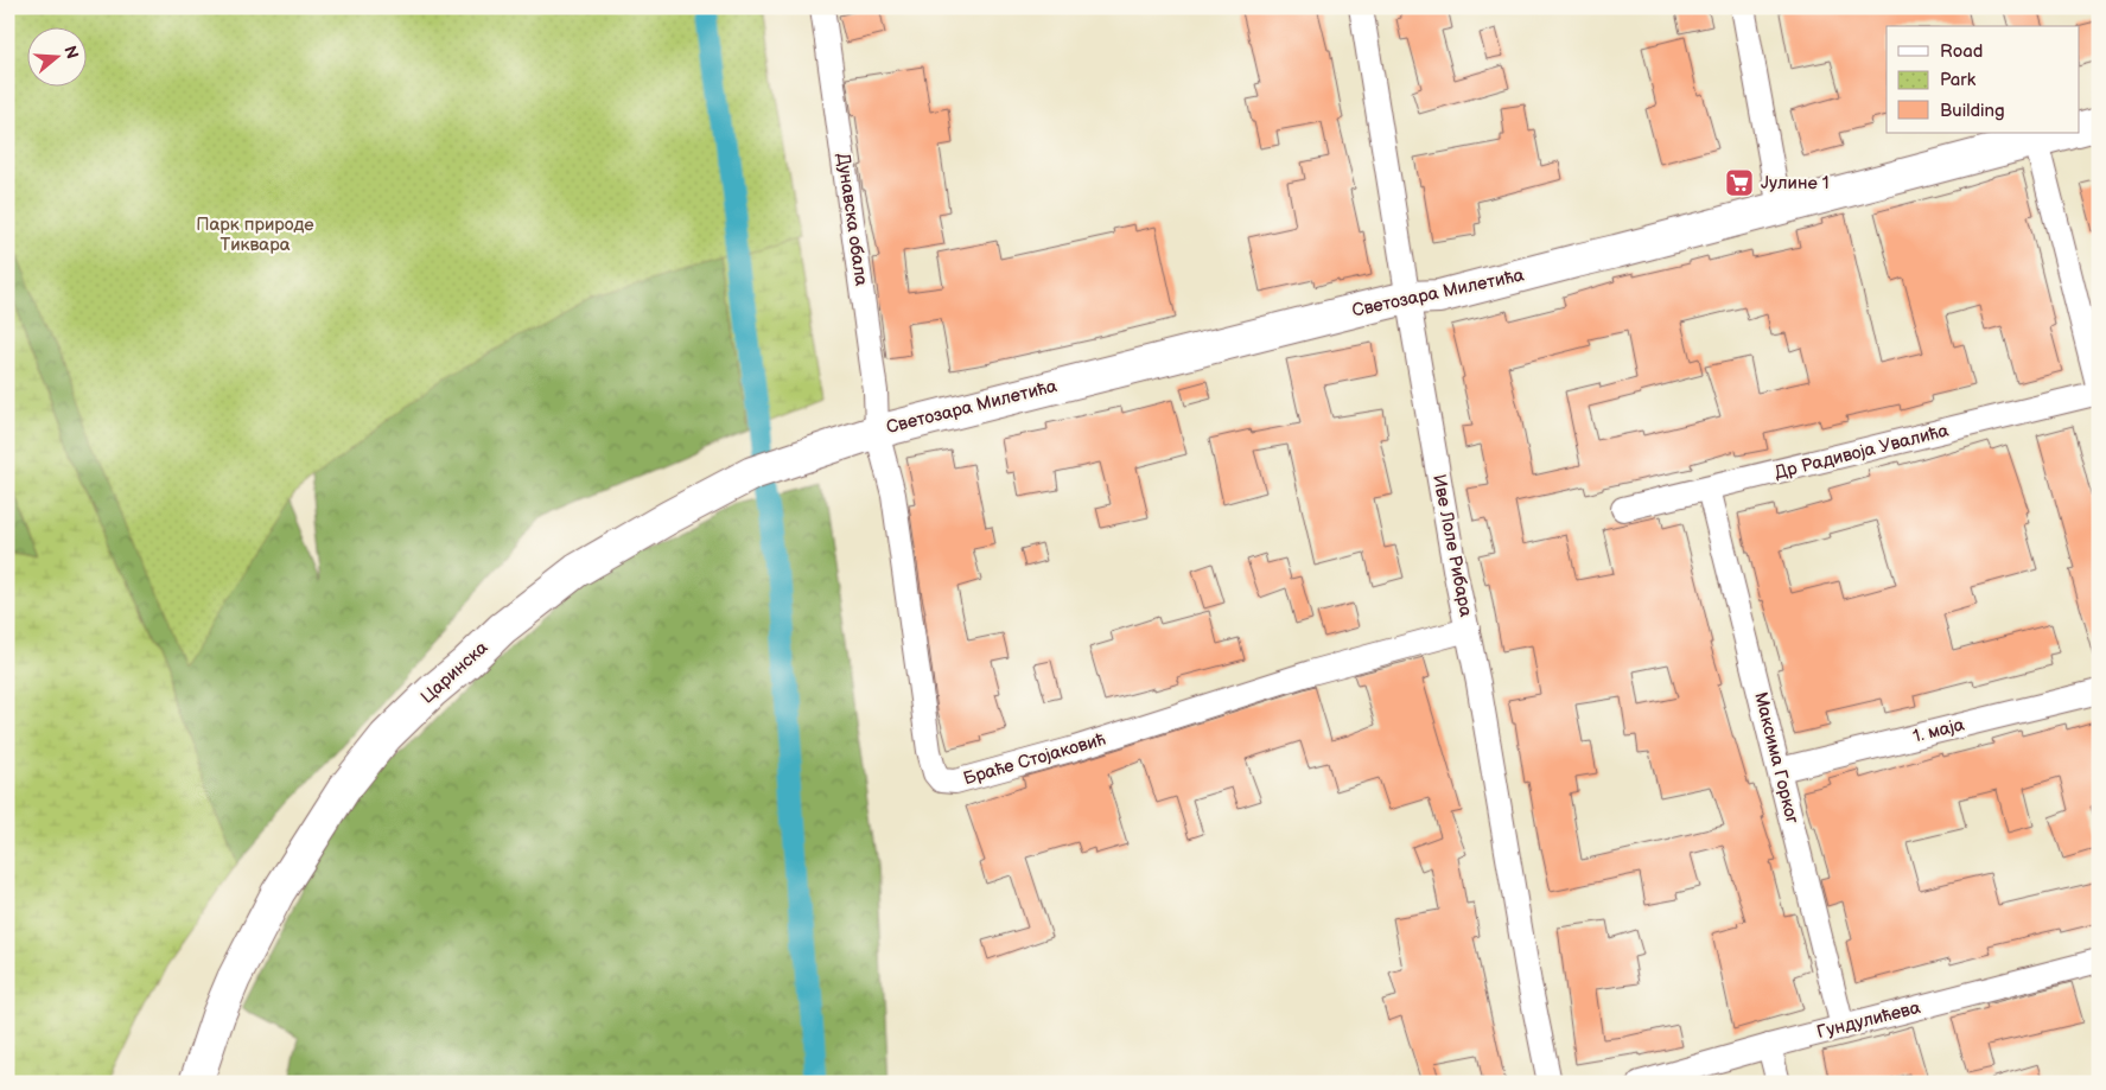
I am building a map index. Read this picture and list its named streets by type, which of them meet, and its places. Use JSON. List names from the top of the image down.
{
  "streets": {
    "main road": ["Светозара Милетића", "Царинска"],
    "street": [
      "Дунавска обала",
      "Др Радивоја Увалића",
      "Иве Лоле Рибара",
      "1. маја",
      "Максима Горког",
      "Браће Стојаковић",
      "Гундулићева"
    ]
  },
  "crossings": [
    ["Дунавска обала", "Светозара Милетића"],
    ["Дунавска обала", "Царинска"],
    ["Дунавска обала", "Браће Стојаковић"],
    ["Светозара Милетића", "Иве Лоле Рибара"],
    ["Светозара Милетића", "Царинска"],
    ["Светозара Милетића", "Браће Стојаковић"],
    ["Др Радивоја Увалића", "Максима Горког"],
    ["Иве Лоле Рибара", "Браће Стојаковић"],
    ["Царинска", "Браће Стојаковић"],
    ["1. маја", "Максима Горког"],
    ["Максима Горког", "Гундулићева"]
  ],
  "parks": ["Парк природе Тиквара"],
  "places": {
    "supermarket": ["Јулине 1"]
  },
  "legend": ["Road", "Park", "Building"],
  "north": "right"
}
